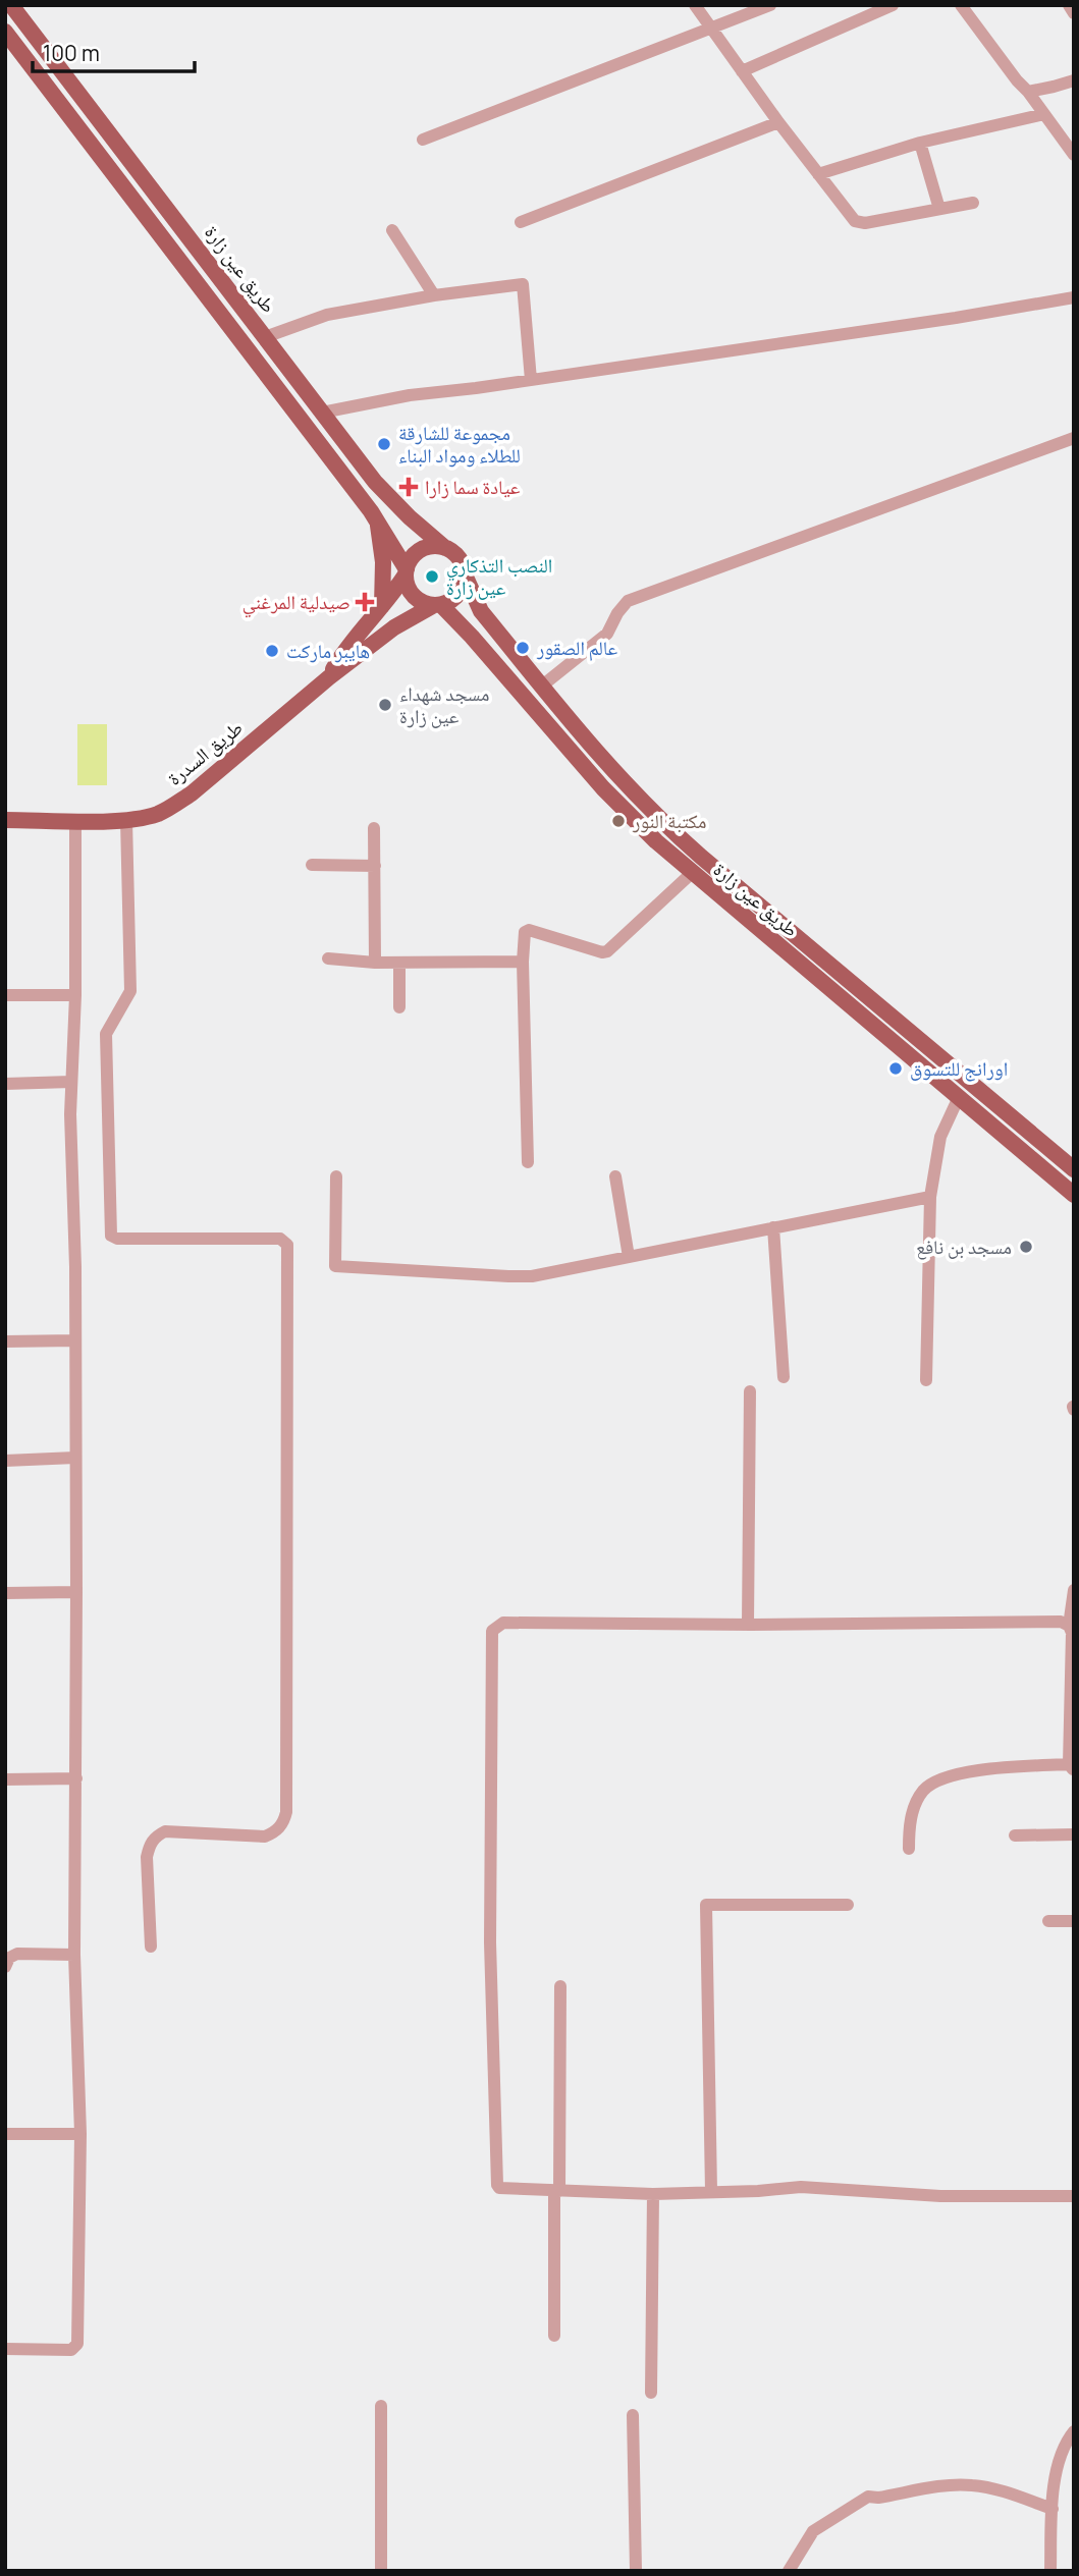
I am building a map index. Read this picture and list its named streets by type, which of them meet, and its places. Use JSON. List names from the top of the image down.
{
  "streets": {
    "main road": ["طريق عين زارة", "طريق السدرة"]
  },
  "crossings": [
    ["طريق عين زارة", "طريق السدرة"]
  ],
  "places": {
    "other": [
      "مجموعة للشارقة للطلاء ومواد البناء",
      "النصب التذكاري عين زارة",
      "عالم الصقور",
      "هايبر ماركت",
      "مسجد شهداء عين زارة",
      "مكتبة النور",
      "اورانج للتسوق",
      "مسجد بن نافع"
    ],
    "health": ["عيادة سما زارا", "صيدلية المرغني"]
  },
  "scale_bar": "100 m"
}
